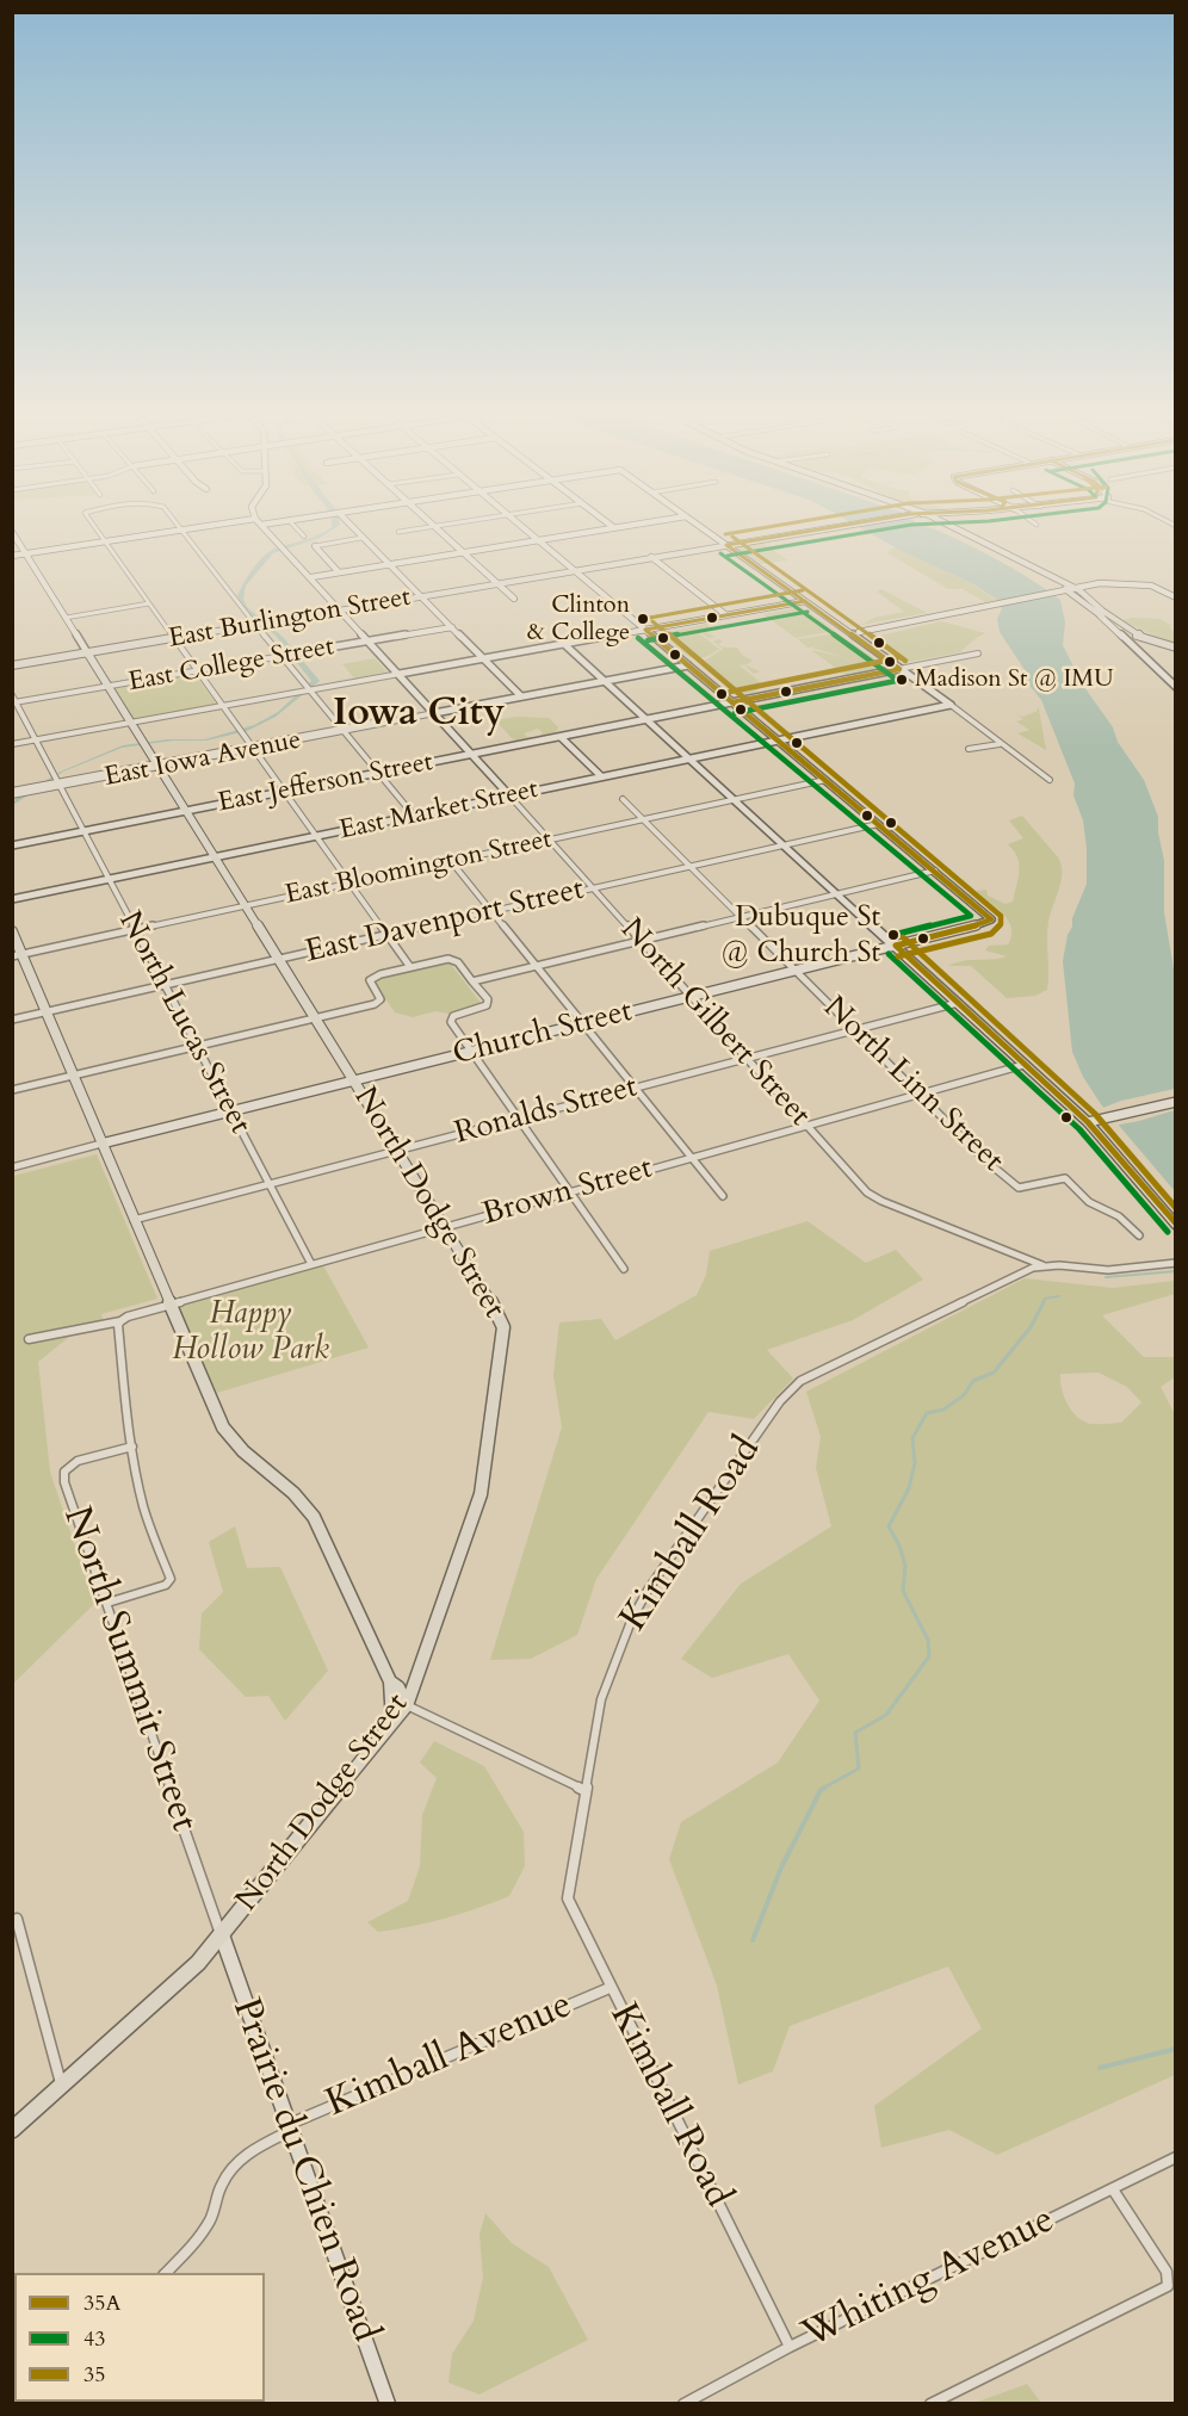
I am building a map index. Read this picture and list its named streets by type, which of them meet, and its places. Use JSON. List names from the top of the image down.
{
  "streets": {
    "main road": ["East Burlington Street", "North Dodge Street"],
    "street": [
      "East College Street",
      "East Iowa Avenue",
      "East Jefferson Street",
      "East Market Street",
      "East Bloomington Street",
      "East Davenport Street",
      "North Lucas Street",
      "North Gilbert Street",
      "Church Street",
      "North Linn Street",
      "Ronalds Street",
      "Brown Street",
      "Kimball Road",
      "North Summit Street",
      "Kimball Avenue",
      "Prairie du Chien Road",
      "Whiting Avenue"
    ]
  },
  "crossings": [
    ["East Burlington Street", "North Gilbert Street"],
    ["East Burlington Street", "North Dodge Street"],
    ["East College Street", "North Lucas Street"],
    ["East College Street", "North Gilbert Street"],
    ["East College Street", "North Dodge Street"],
    ["East Iowa Avenue", "North Lucas Street"],
    ["East Iowa Avenue", "North Gilbert Street"],
    ["East Iowa Avenue", "North Dodge Street"],
    ["East Jefferson Street", "North Lucas Street"],
    ["East Jefferson Street", "North Gilbert Street"],
    ["East Jefferson Street", "North Dodge Street"],
    ["East Market Street", "North Lucas Street"],
    ["East Market Street", "North Gilbert Street"],
    ["East Market Street", "North Dodge Street"],
    ["East Bloomington Street", "North Lucas Street"],
    ["East Bloomington Street", "North Gilbert Street"],
    ["East Bloomington Street", "North Linn Street"],
    ["East Bloomington Street", "North Dodge Street"],
    ["East Davenport Street", "North Lucas Street"],
    ["East Davenport Street", "North Gilbert Street"],
    ["East Davenport Street", "North Linn Street"],
    ["East Davenport Street", "North Dodge Street"],
    ["North Lucas Street", "Church Street"],
    ["North Lucas Street", "Ronalds Street"],
    ["North Lucas Street", "Brown Street"],
    ["North Gilbert Street", "Church Street"],
    ["North Gilbert Street", "Ronalds Street"],
    ["North Gilbert Street", "Brown Street"],
    ["North Gilbert Street", "Kimball Road"],
    ["Church Street", "North Linn Street"],
    ["Church Street", "North Dodge Street"],
    ["North Linn Street", "Ronalds Street"],
    ["North Linn Street", "Brown Street"],
    ["Ronalds Street", "North Dodge Street"],
    ["Brown Street", "North Dodge Street"],
    ["North Dodge Street", "North Summit Street"],
    ["North Dodge Street", "Prairie du Chien Road"],
    ["Kimball Road", "Kimball Avenue"],
    ["Kimball Road", "Whiting Avenue"],
    ["North Summit Street", "Prairie du Chien Road"],
    ["Kimball Avenue", "Prairie du Chien Road"]
  ],
  "districts": ["Iowa City"],
  "parks": ["Happy Hollow Park"],
  "places": ["Clinton & College", "Madison St @ IMU", "Dubuque St @ Church St"],
  "lines": ["transit line 35A", "transit line 43", "transit line 35"],
  "legend": ["35A", "43", "35"]
}
